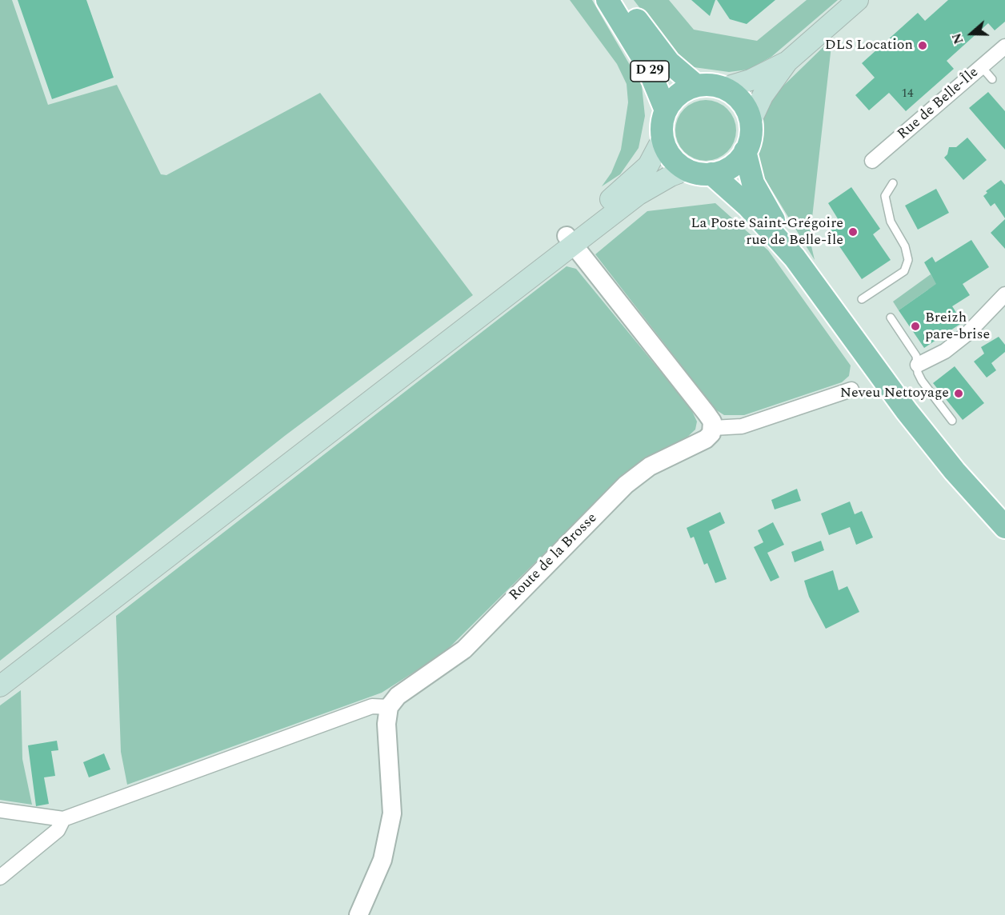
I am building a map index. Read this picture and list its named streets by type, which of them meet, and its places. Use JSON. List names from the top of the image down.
{
  "streets": {
    "main road": ["D 29"],
    "street": ["Rue de Belle-Île", "Route de la Brosse"]
  },
  "places": [
    "DLS Location",
    "La Poste Saint-Grégoire rue de Belle-Île",
    "Breizh pare-brise",
    "Neveu Nettoyage"
  ],
  "house_numbers": ["14"],
  "north": "left"
}
